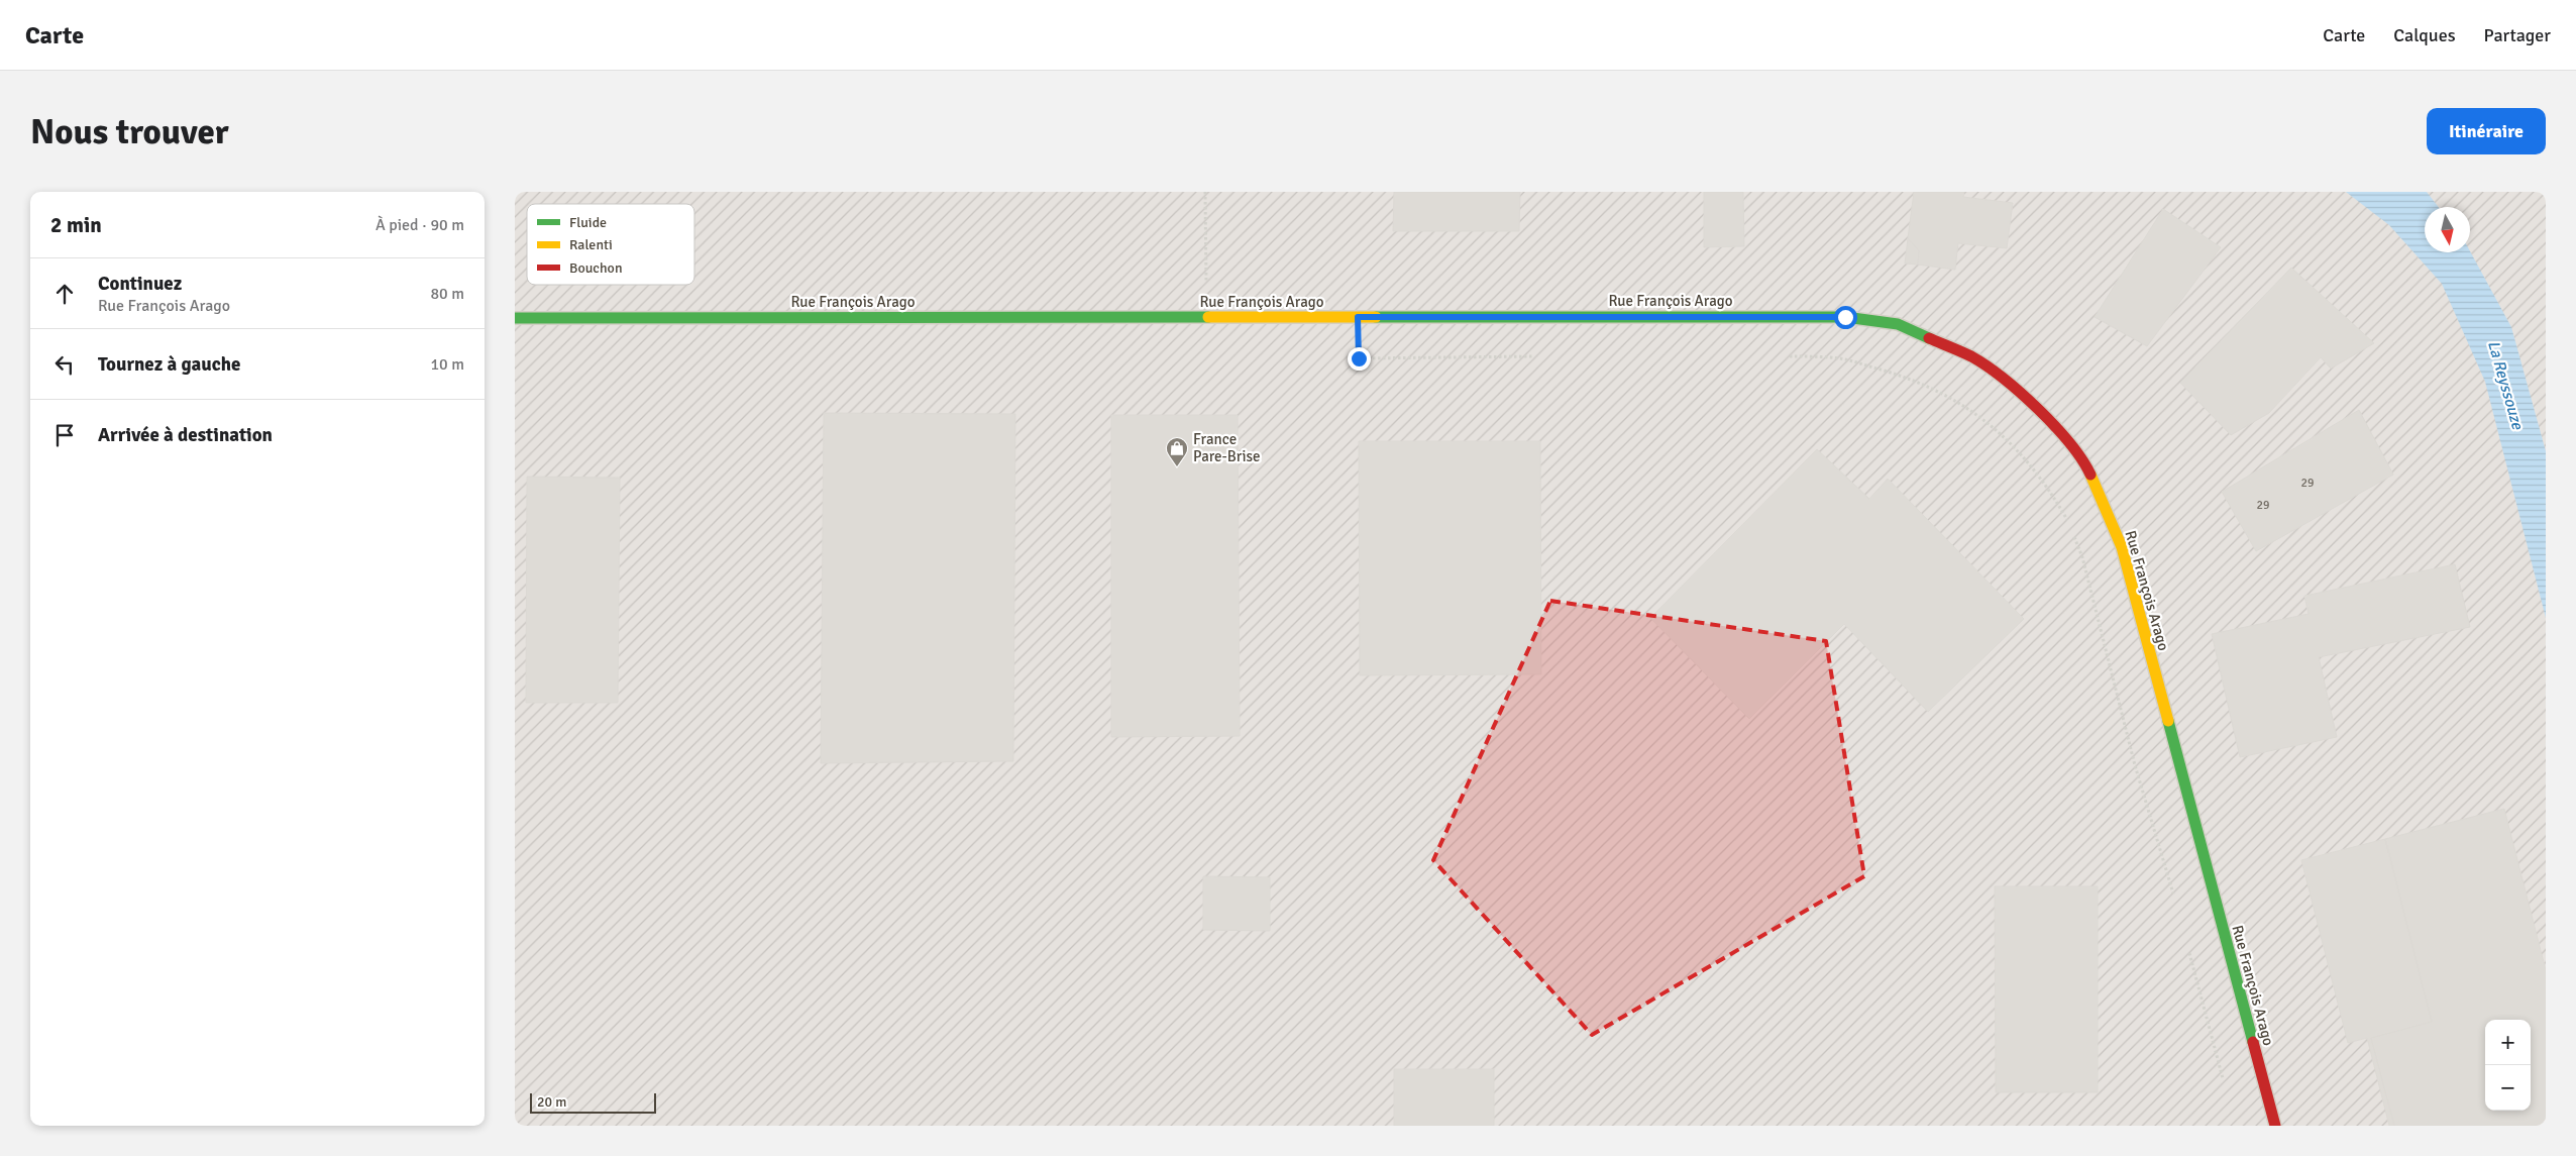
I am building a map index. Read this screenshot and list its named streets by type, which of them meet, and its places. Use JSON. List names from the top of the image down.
{
  "streets": {
    "street": ["Rue François Arago"]
  },
  "water": ["La Reyssouze"],
  "places": {
    "shop": ["France Pare-Brise"]
  },
  "house_numbers": ["29", "29"],
  "legend": ["Fluide", "Ralenti", "Bouchon"],
  "scale_bar": "20 m",
  "north": "bottom",
  "page": {
    "header": "Carte",
    "nav": ["Carte", "Calques", "Partager"],
    "buttons": "Itinéraire",
    "title": "Nous trouver",
    "heading": ["2 min", "À pied · 90 m"],
    "list": [
      ["Continuez", "Rue François Arago", "80 m"],
      ["Tournez à gauche", "10 m"],
      "Arrivée à destination"
    ],
    "map_buttons": ["+", "−"],
    "scale": "20 m"
  }
}
